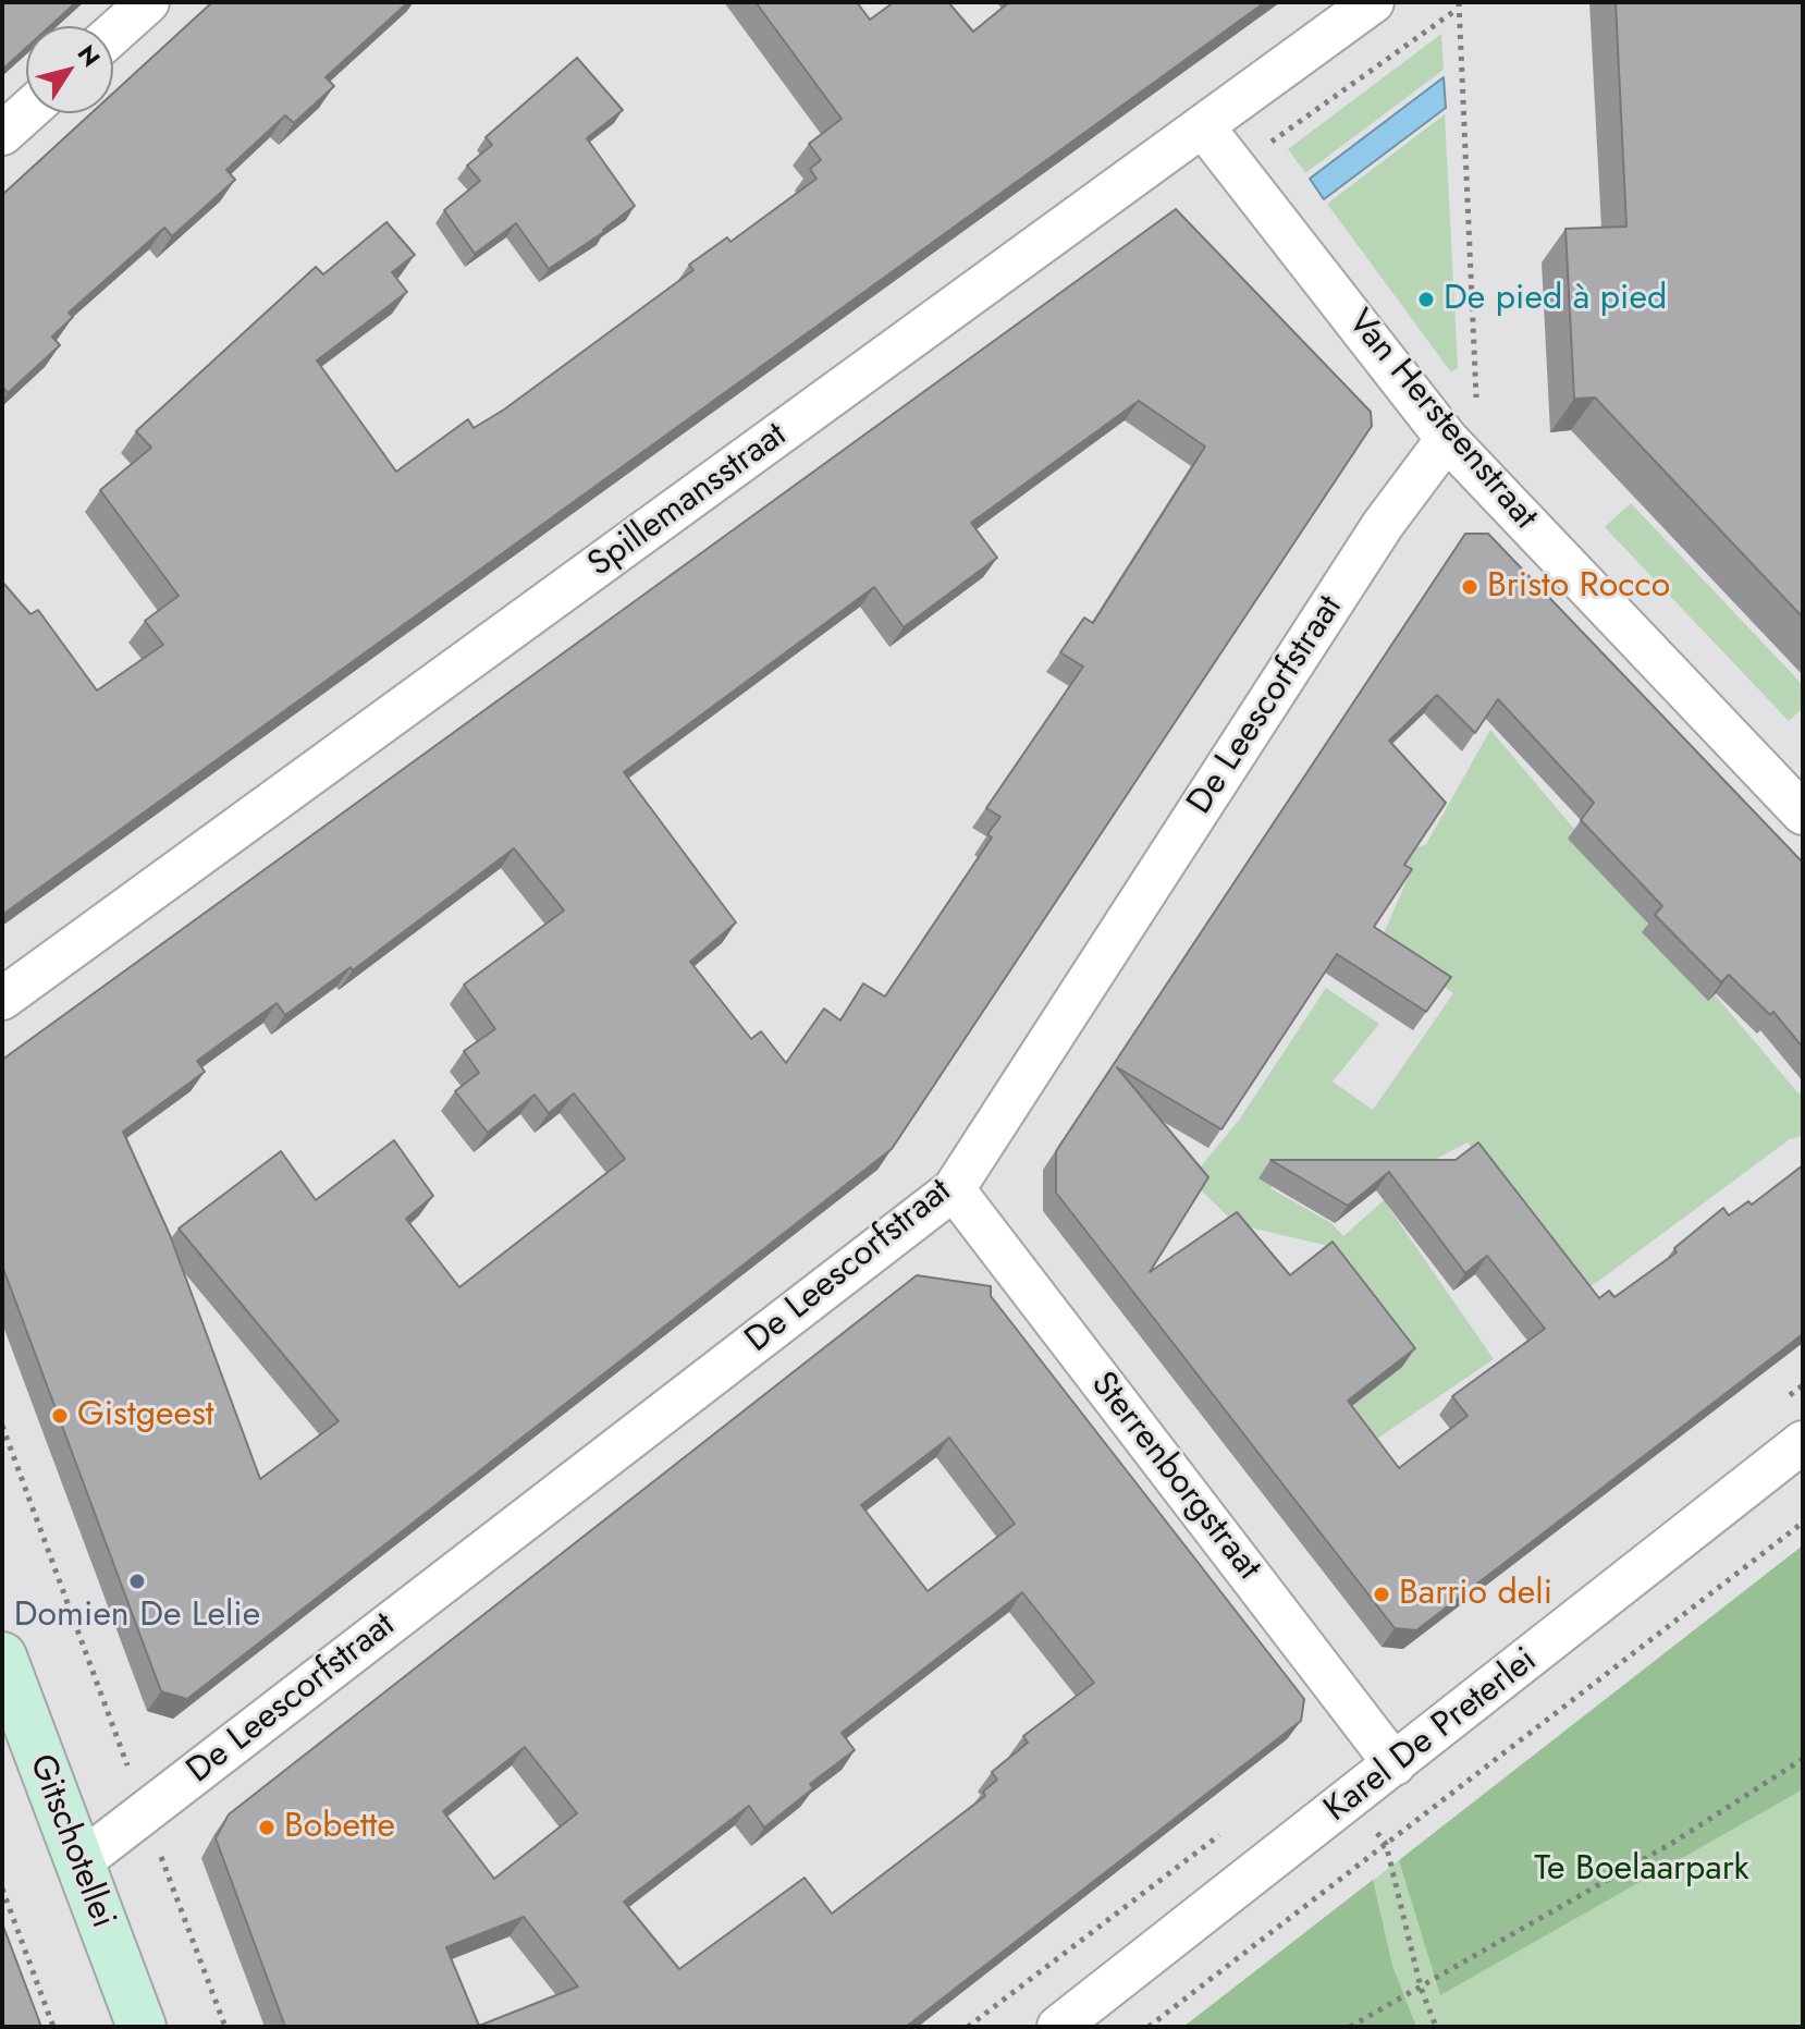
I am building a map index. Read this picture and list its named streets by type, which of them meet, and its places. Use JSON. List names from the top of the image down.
{
  "streets": {
    "street": [
      "Van Hersteenstraat",
      "Spillemansstraat",
      "De Leescorfstraat",
      "Sterrenborgstraat",
      "Karel De Preterlei",
      "Gitschotellei"
    ]
  },
  "crossings": [
    ["Van Hersteenstraat", "Spillemansstraat"],
    ["Van Hersteenstraat", "De Leescorfstraat"],
    ["De Leescorfstraat", "Sterrenborgstraat"],
    ["De Leescorfstraat", "Gitschotellei"],
    ["Sterrenborgstraat", "Karel De Preterlei"]
  ],
  "parks": ["Te Boelaarpark"],
  "places": [
    "De pied à pied",
    "Bristo Rocco",
    "Gistgeest",
    "Domien De Lelie",
    "Barrio deli",
    "Bobette"
  ],
  "north": "top right"
}
